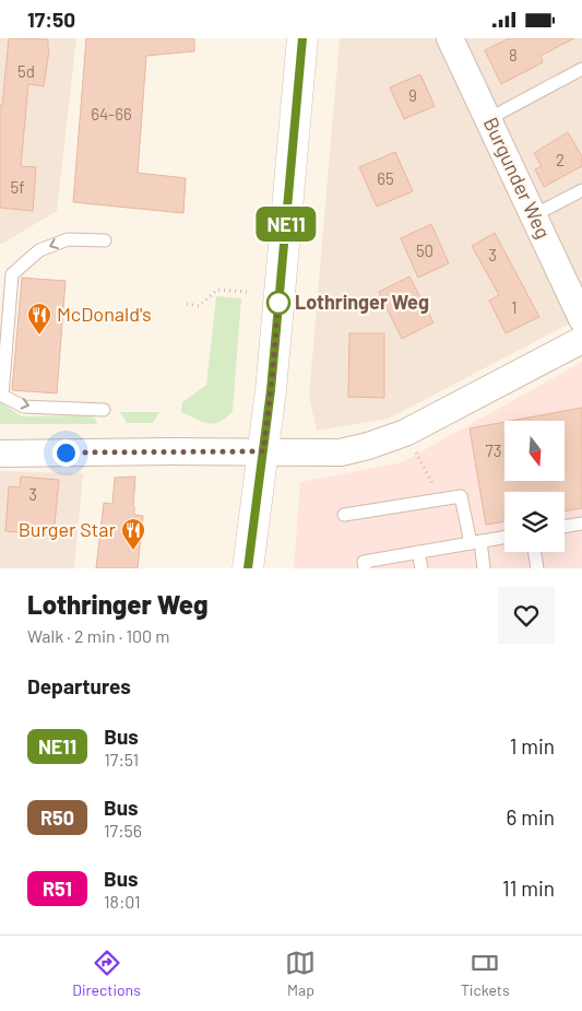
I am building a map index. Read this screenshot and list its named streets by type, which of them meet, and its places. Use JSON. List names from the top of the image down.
{
  "streets": {
    "street": ["Burgunder Weg"]
  },
  "places": {
    "other": ["Lothringer Weg"],
    "restaurant": ["McDonald's", "Burger Star"]
  },
  "lines": ["bus line NE11"],
  "house_numbers": [
    "8",
    "5d",
    "9",
    "64-66",
    "2",
    "65",
    "5f",
    "50",
    "3",
    "1",
    "73",
    "3"
  ],
  "north": "bottom",
  "page": {
    "status": "17:50",
    "on_map": "NE11",
    "heading": [
      ["Lothringer Weg", "Walk · 2 min · 100 m"],
      "Departures"
    ],
    "list": [
      {
        "mark": "NE11",
        "name": "Bus",
        "note": "17:51",
        "value": "1 min"
      },
      {
        "mark": "R50",
        "name": "Bus",
        "note": "17:56",
        "value": "6 min"
      },
      {
        "mark": "R51",
        "name": "Bus",
        "note": "18:01",
        "value": "11 min"
      }
    ],
    "tabs": ["Directions", "Map", "Tickets"]
  }
}
